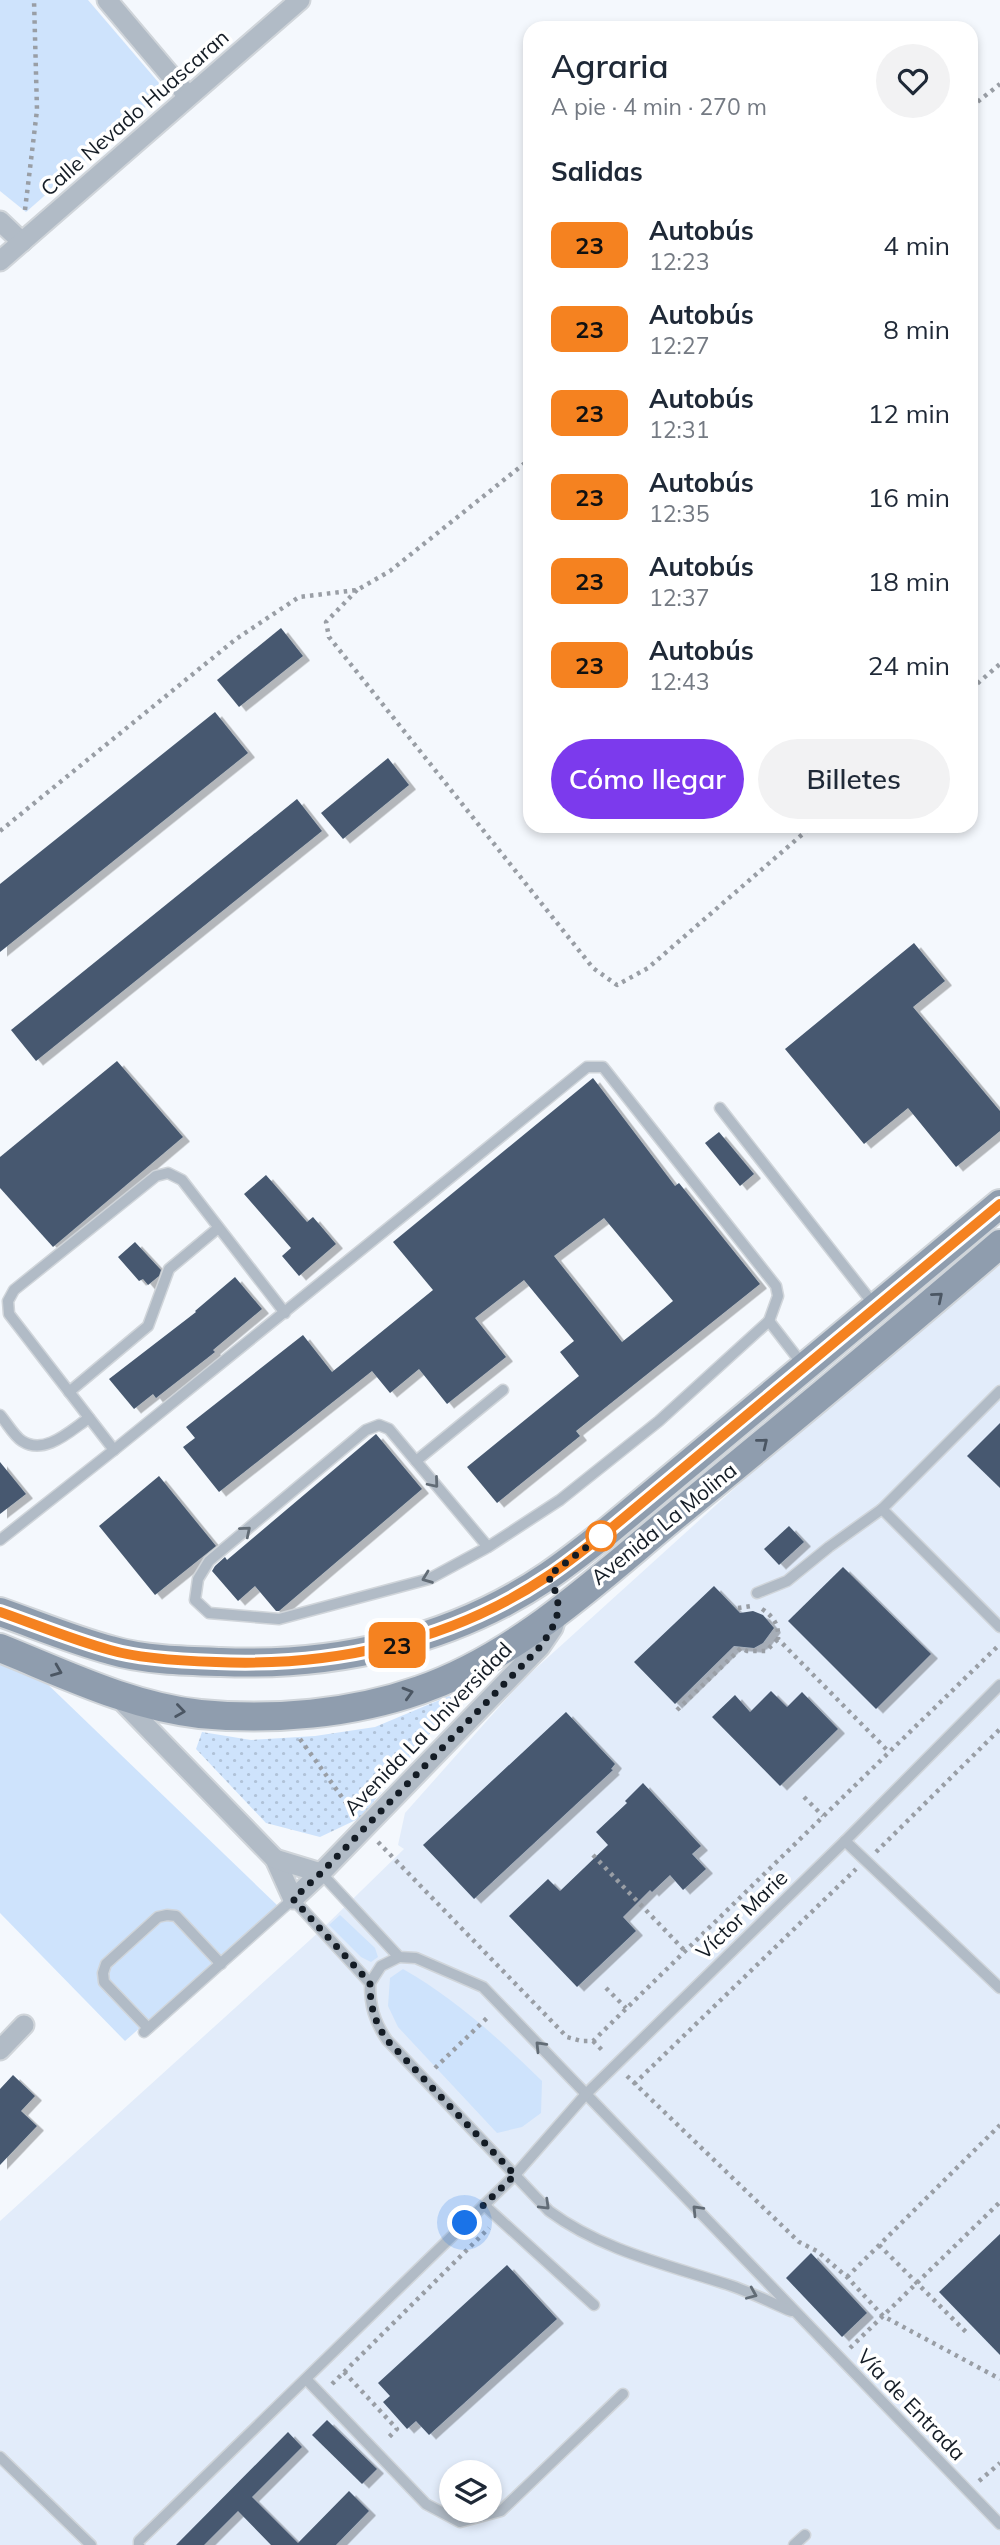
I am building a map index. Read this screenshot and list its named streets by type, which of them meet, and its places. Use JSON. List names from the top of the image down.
{
  "streets": {
    "main road": ["Avenida La Molina"],
    "street": ["Calle Nevado Huascaran", "Avenida La Universidad"],
    "lane": ["Víctor Marie", "Vía de Entrada"]
  },
  "crossings": [
    ["Avenida La Molina", "Avenida La Universidad"],
    ["Víctor Marie", "Vía de Entrada"]
  ],
  "lines": ["bus line 23"],
  "page": {
    "on_map": "23",
    "heading": [
      ["Agraria", "A pie · 4 min · 270 m"],
      "Salidas"
    ],
    "list": [
      {
        "mark": "23",
        "name": "Autobús",
        "note": "12:23",
        "value": "4 min"
      },
      {
        "mark": "23",
        "name": "Autobús",
        "note": "12:27",
        "value": "8 min"
      },
      {
        "mark": "23",
        "name": "Autobús",
        "note": "12:31",
        "value": "12 min"
      },
      {
        "mark": "23",
        "name": "Autobús",
        "note": "12:35",
        "value": "16 min"
      },
      {
        "mark": "23",
        "name": "Autobús",
        "note": "12:37",
        "value": "18 min"
      },
      {
        "mark": "23",
        "name": "Autobús",
        "note": "12:43",
        "value": "24 min"
      }
    ],
    "buttons": ["Cómo llegar", "Billetes"]
  }
}
